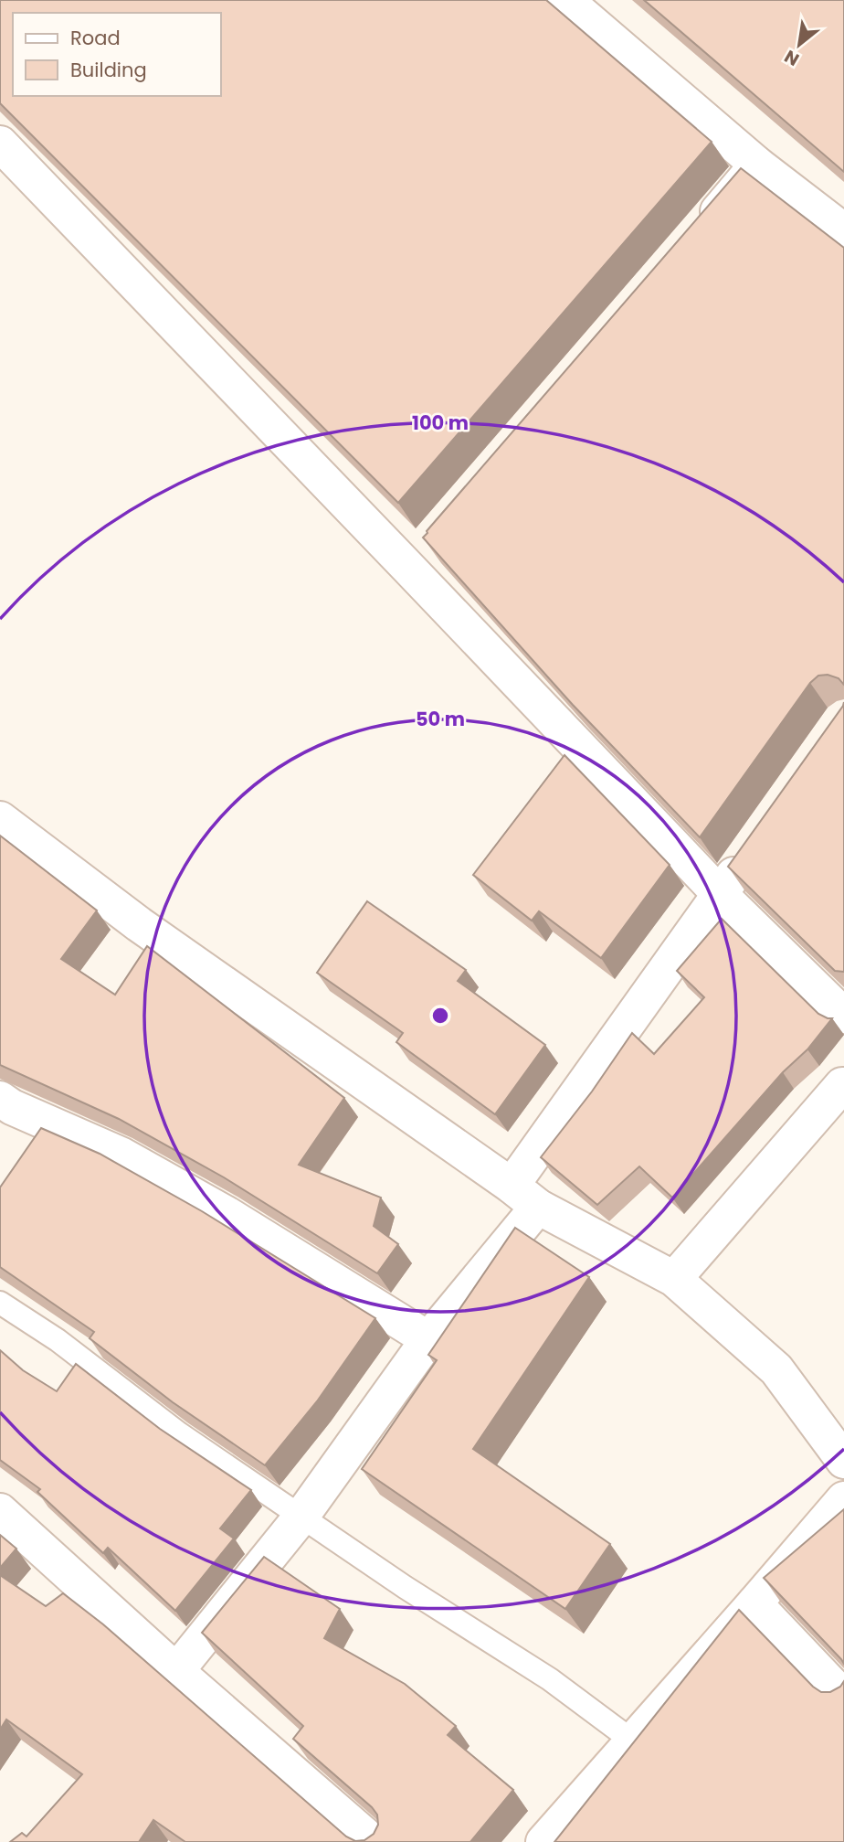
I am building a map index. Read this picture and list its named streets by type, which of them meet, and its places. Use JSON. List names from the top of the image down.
{
  "legend": ["Road", "Building"],
  "north": "bottom left",
  "rings": ["100 m", "50 m"]
}
